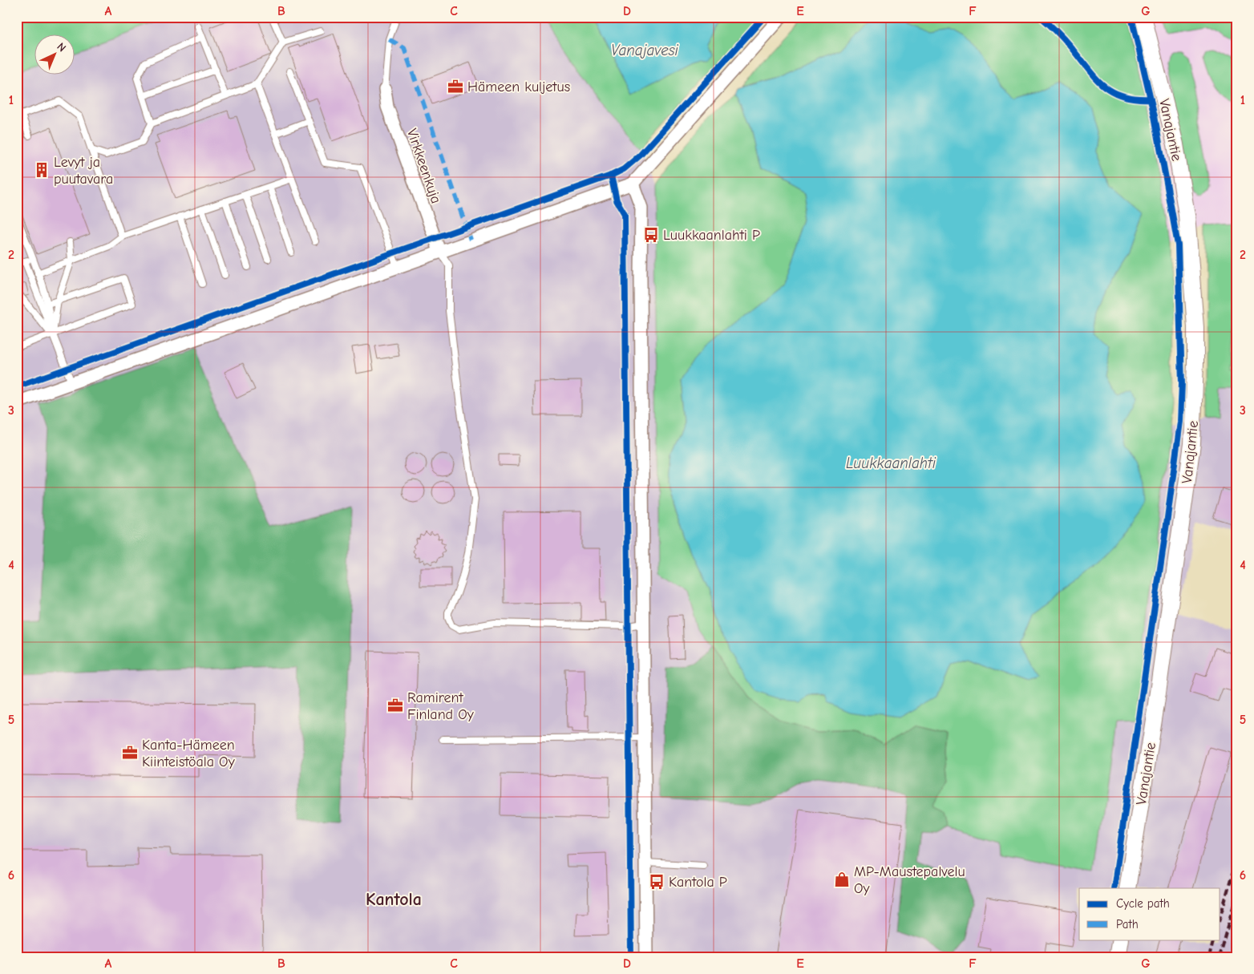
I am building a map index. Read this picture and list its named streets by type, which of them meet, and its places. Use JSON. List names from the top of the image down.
{
  "streets": {
    "street": ["Vanajantie", "Virkkeenkuja"]
  },
  "districts": ["Kantola"],
  "water": ["Vanajavesi", "Luukkaanlahti"],
  "places": {
    "office": ["Hämeen kuljetus", "Ramirent Finland Oy", "Kanta-Hämeen Kiinteistöala Oy"],
    "building": ["Levyt ja puutavara"],
    "bus stop": ["Luukkaanlahti P", "Kantola P"],
    "shop": ["MP-Maustepalvelu Oy"]
  },
  "legend": ["Cycle path", "Path"],
  "north": "top right",
  "grid": {
    "columns": [
      "A",
      "B",
      "C",
      "D",
      "E",
      "F",
      "G"
    ],
    "rows": [
      "1",
      "2",
      "3",
      "4",
      "5",
      "6"
    ]
  }
}
